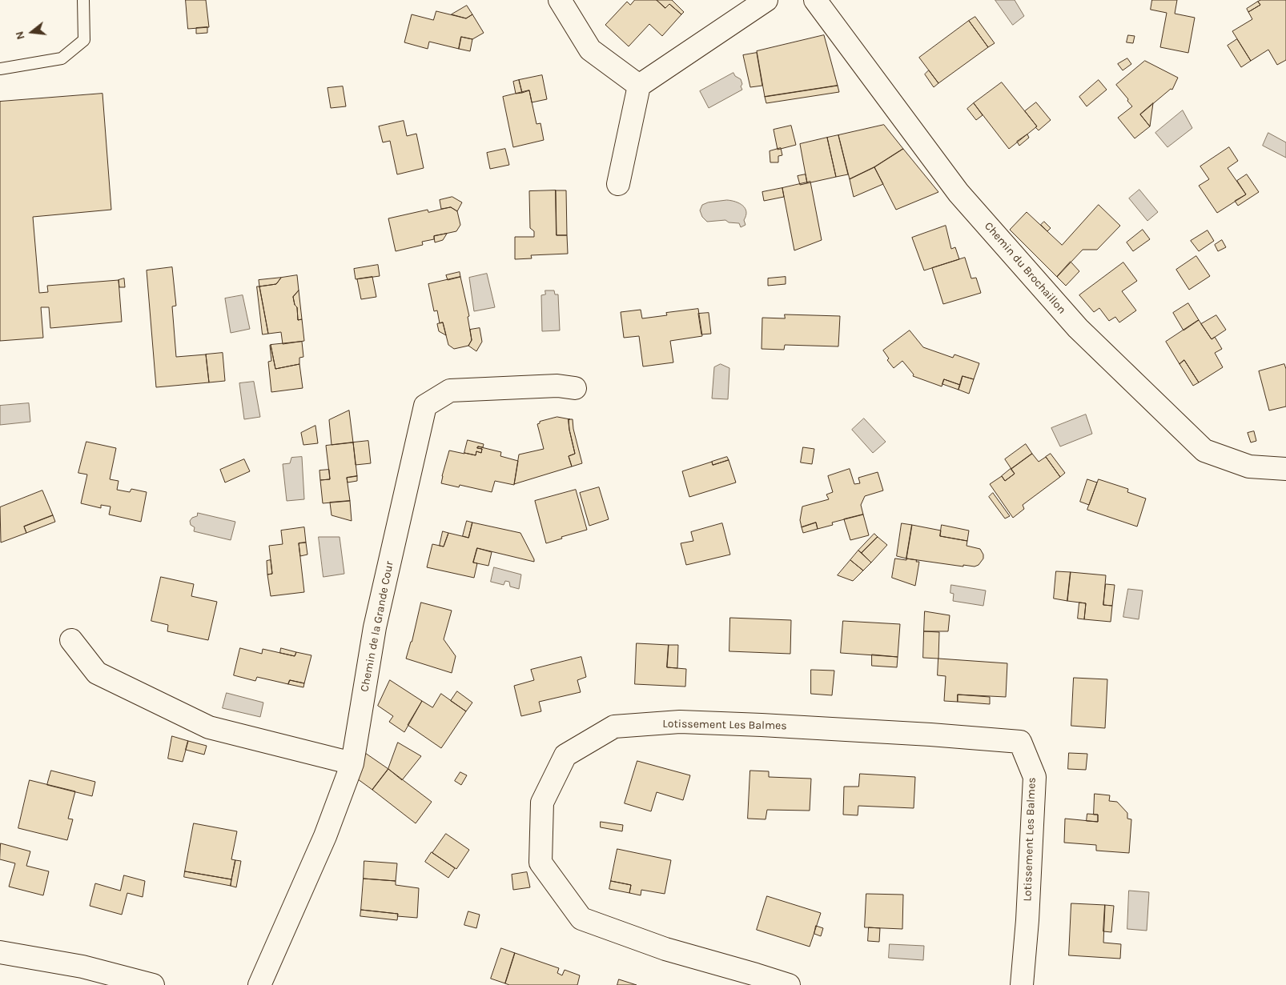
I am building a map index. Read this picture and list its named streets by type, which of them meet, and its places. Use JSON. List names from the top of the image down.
{
  "streets": {
    "street": ["Chemin du Brochaillon", "Chemin de la Grande Cour", "Lotissement Les Balmes"]
  },
  "north": "left"
}
